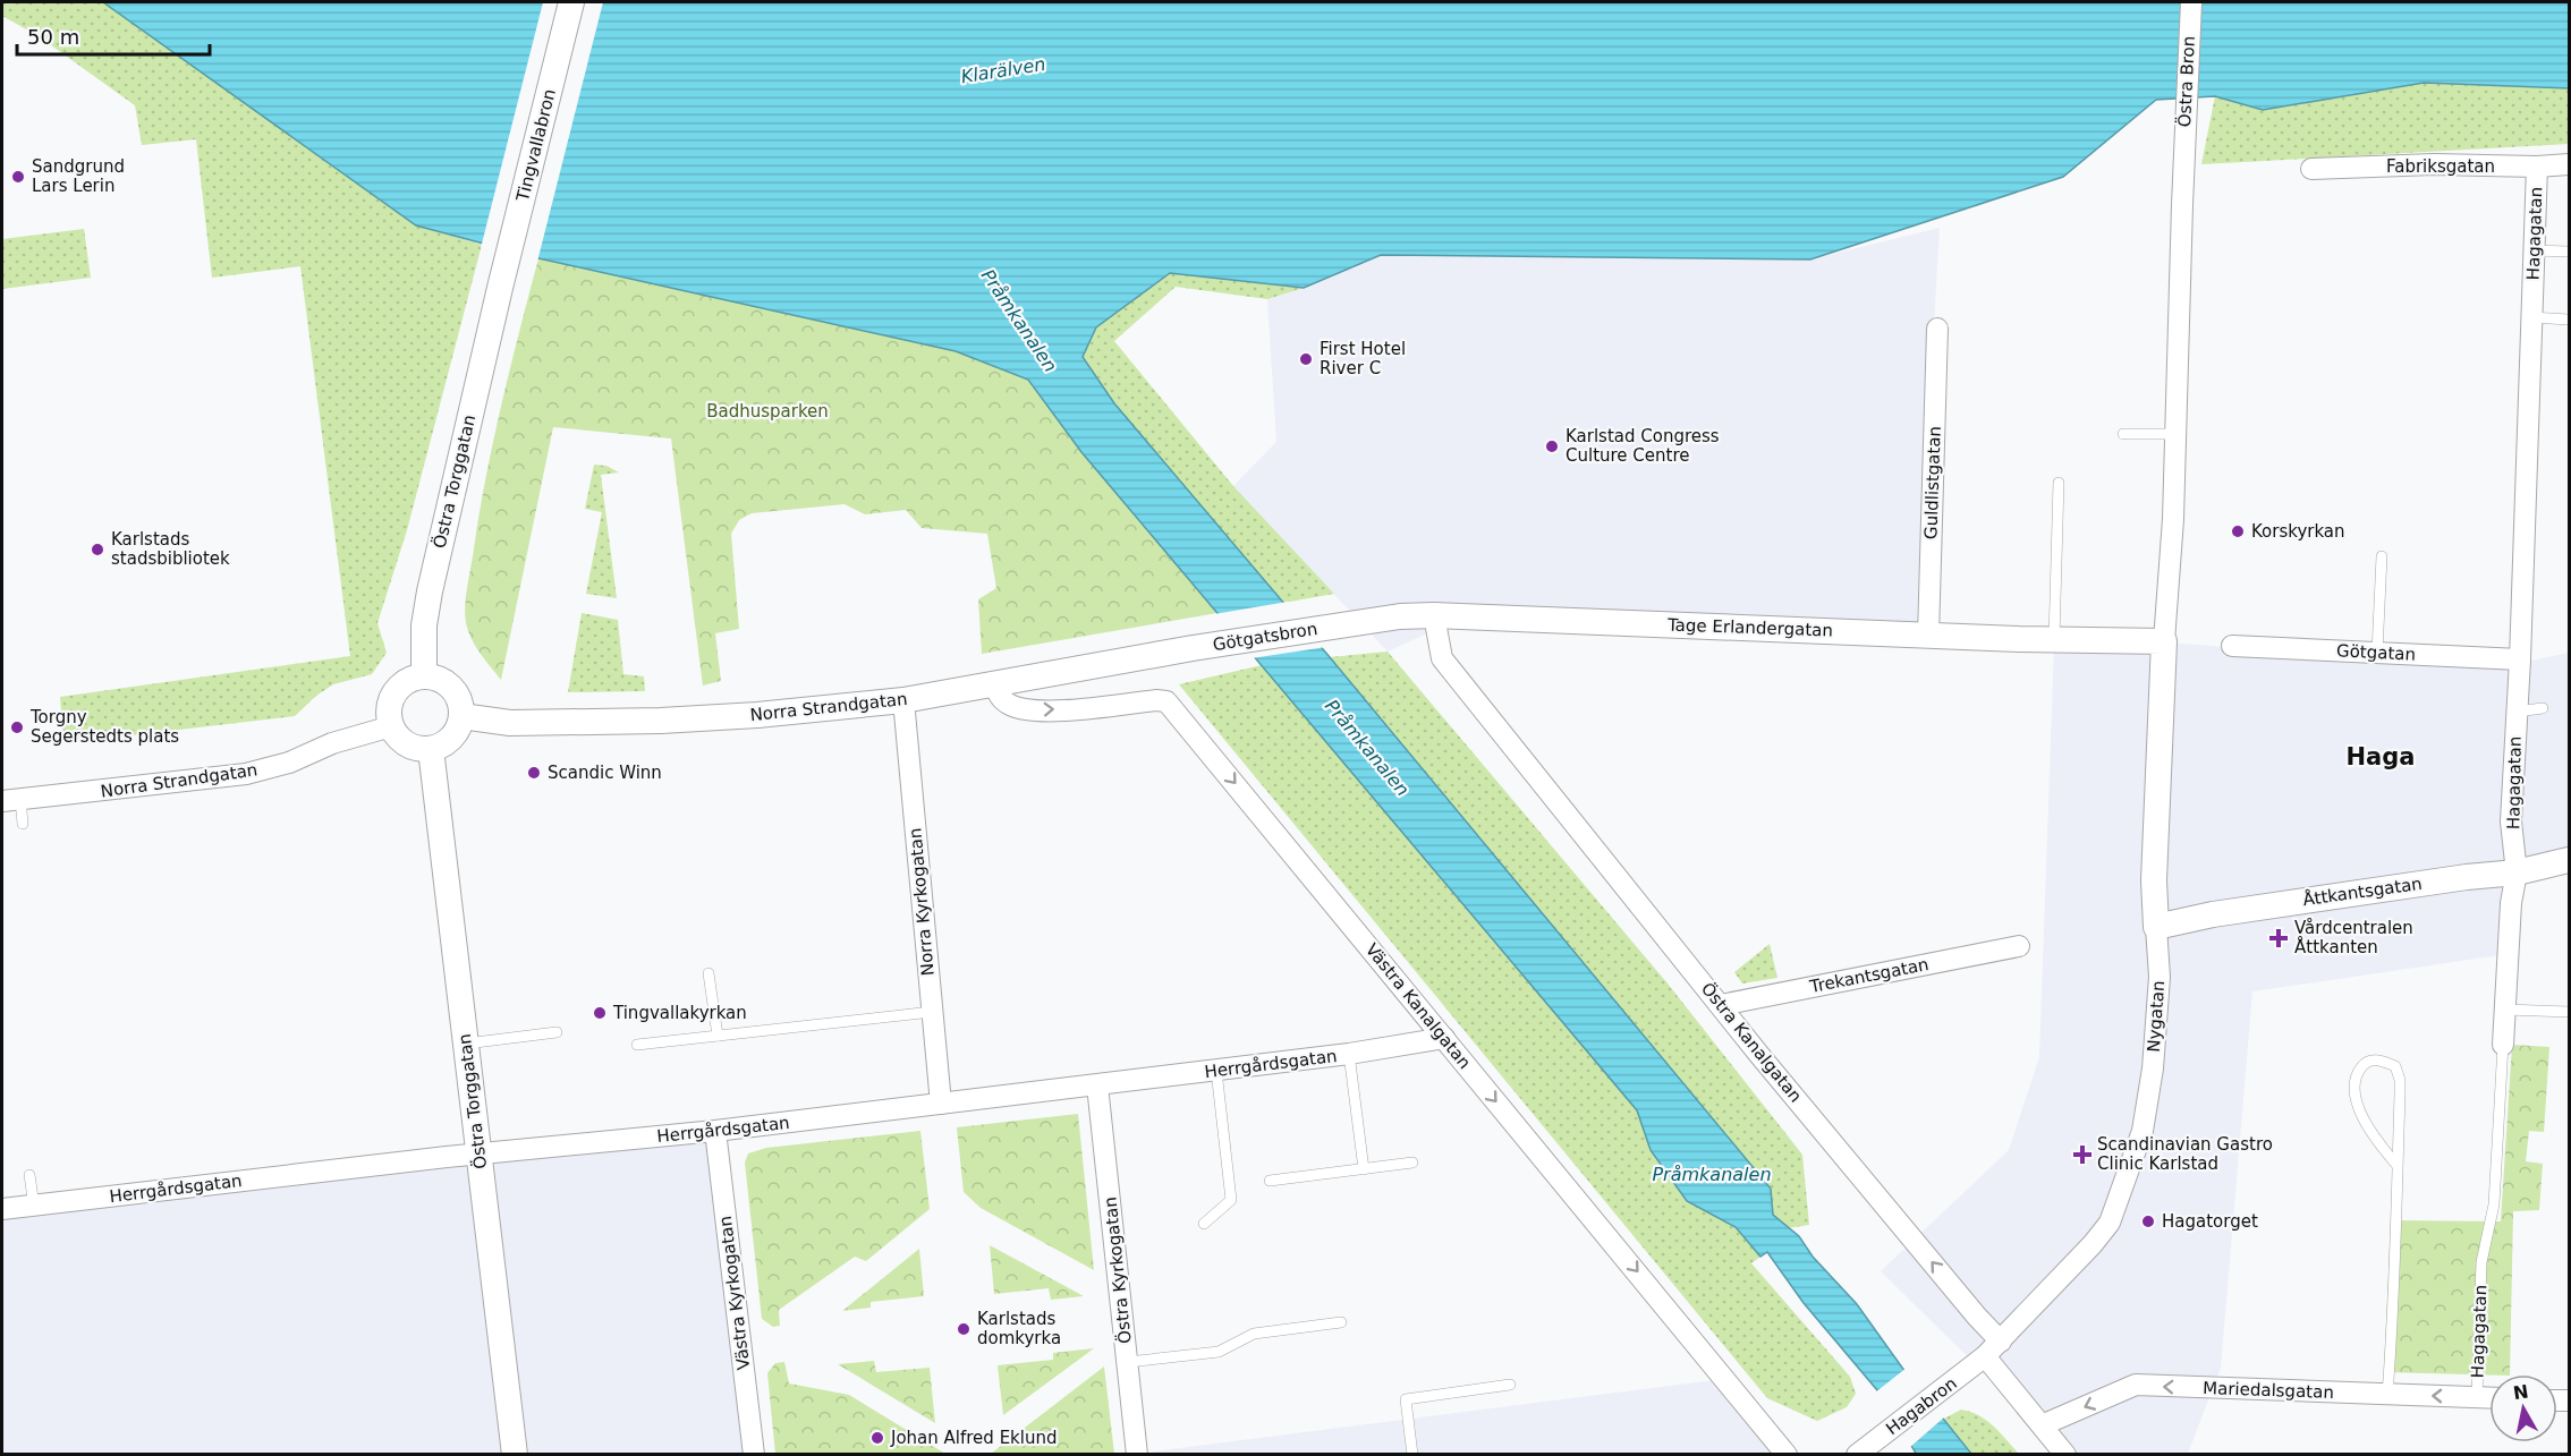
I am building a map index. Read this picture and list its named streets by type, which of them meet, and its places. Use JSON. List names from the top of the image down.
{
  "streets": {
    "street": [
      "Östra Bron",
      "Tingvallabron",
      "Fabriksgatan",
      "Hagagatan",
      "Östra Torggatan",
      "Guldlistgatan",
      "Tage Erlandergatan",
      "Götgatsbron",
      "Götgatan",
      "Norra Strandgatan",
      "Åttkantsgatan",
      "Norra Kyrkogatan",
      "Trekantsgatan",
      "Västra Kanalgatan",
      "Nygatan",
      "Östra Kanalgatan",
      "Herrgårdsgatan",
      "Östra Kyrkogatan",
      "Västra Kyrkogatan",
      "Mariedalsgatan",
      "Hagabron"
    ]
  },
  "crossings": [
    ["Tingvallabron", "Östra Torggatan"],
    ["Fabriksgatan", "Hagagatan"],
    ["Hagagatan", "Götgatan"],
    ["Hagagatan", "Åttkantsgatan"],
    ["Hagagatan", "Mariedalsgatan"],
    ["Östra Torggatan", "Norra Strandgatan"],
    ["Östra Torggatan", "Herrgårdsgatan"],
    ["Guldlistgatan", "Tage Erlandergatan"],
    ["Tage Erlandergatan", "Götgatsbron"],
    ["Tage Erlandergatan", "Nygatan"],
    ["Tage Erlandergatan", "Östra Kanalgatan"],
    ["Götgatsbron", "Norra Strandgatan"],
    ["Norra Strandgatan", "Norra Kyrkogatan"],
    ["Norra Strandgatan", "Västra Kanalgatan"],
    ["Åttkantsgatan", "Nygatan"],
    ["Norra Kyrkogatan", "Herrgårdsgatan"],
    ["Trekantsgatan", "Östra Kanalgatan"],
    ["Västra Kanalgatan", "Herrgårdsgatan"],
    ["Nygatan", "Östra Kanalgatan"],
    ["Herrgårdsgatan", "Östra Kyrkogatan"],
    ["Herrgårdsgatan", "Västra Kyrkogatan"]
  ],
  "one_way": ["Västra Kanalgatan", "Östra Kanalgatan", "Mariedalsgatan"],
  "districts": ["Haga"],
  "water": ["Klarälven", "Pråmkanalen"],
  "parks": ["Badhusparken"],
  "places": {
    "other": [
      "Sandgrund Lars Lerin",
      "First Hotel River C",
      "Karlstad Congress Culture Centre",
      "Korskyrkan",
      "Karlstads stadsbibliotek",
      "Torgny Segerstedts plats",
      "Scandic Winn",
      "Tingvallakyrkan",
      "Hagatorget",
      "Karlstads domkyrka",
      "Johan Alfred Eklund"
    ],
    "health": ["Vårdcentralen Åttkanten", "Scandinavian Gastro Clinic Karlstad"]
  },
  "scale_bar": "50 m",
  "north": "top"
}
